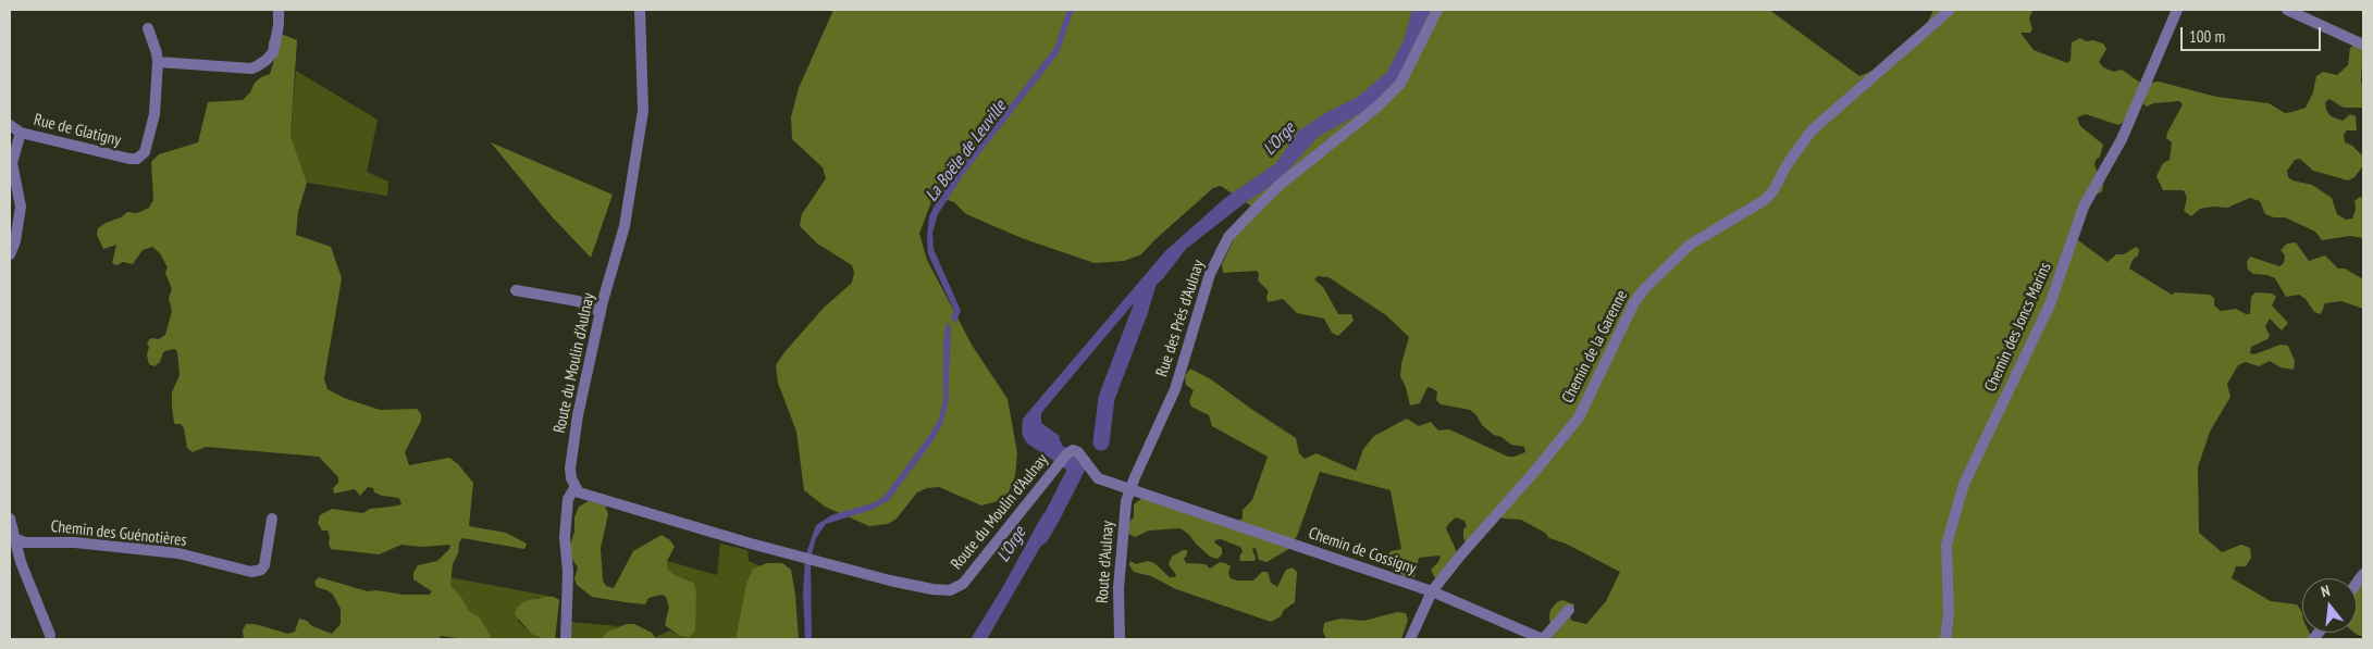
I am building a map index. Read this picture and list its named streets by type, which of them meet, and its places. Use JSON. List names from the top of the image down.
{
  "streets": {
    "street": [
      "Rue de Glatigny",
      "Rue des Prés d'Aulnay",
      "Chemin des Joncs Marins",
      "Chemin de la Garenne",
      "Route du Moulin d'Aulnay",
      "Chemin des Guénotières",
      "Chemin de Cossigny",
      "Route d'Aulnay"
    ]
  },
  "crossings": [
    ["Rue des Prés d'Aulnay", "Chemin de Cossigny"],
    ["Rue des Prés d'Aulnay", "Route d'Aulnay"],
    ["Chemin de la Garenne", "Chemin de Cossigny"],
    ["Route du Moulin d'Aulnay", "Chemin de Cossigny"],
    ["Chemin de Cossigny", "Route d'Aulnay"]
  ],
  "water": ["L'Orge", "La Boële de Leuville"],
  "scale_bar": "100 m",
  "north": "top"
}
